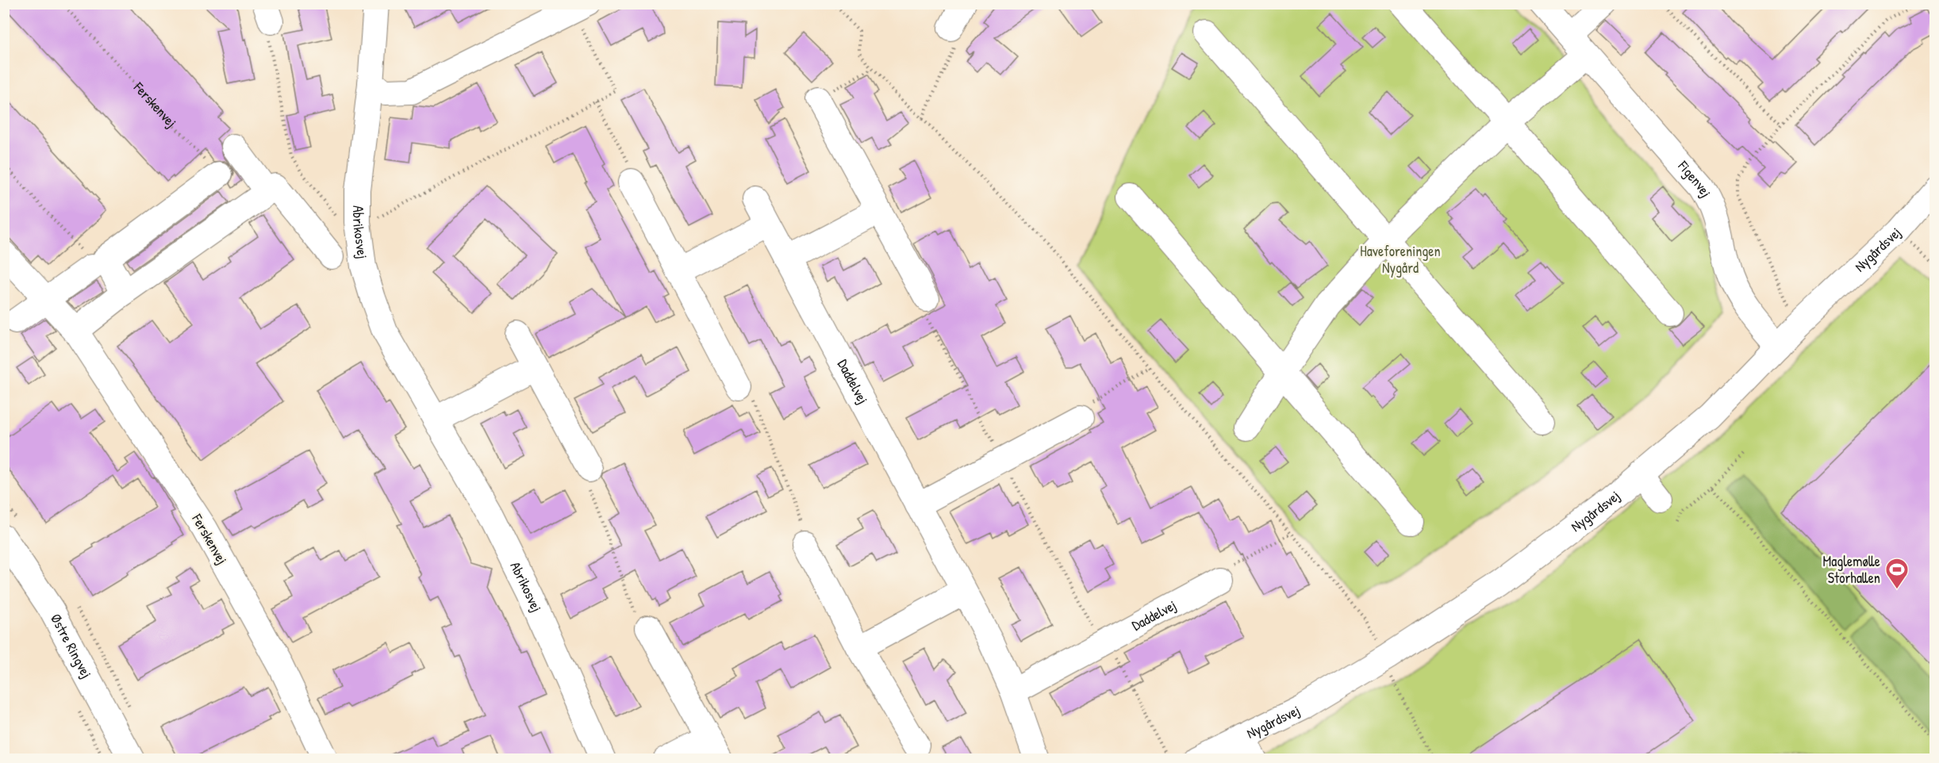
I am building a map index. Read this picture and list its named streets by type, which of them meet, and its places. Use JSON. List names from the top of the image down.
{
  "streets": {
    "street": [
      "Ferskenvej",
      "Figenvej",
      "Abrikosvej",
      "Nygårdsvej",
      "Daddelvej",
      "Østre Ringvej"
    ]
  },
  "crossings": [
    ["Figenvej", "Nygårdsvej"]
  ],
  "parks": ["Haveforeningen Nygård"],
  "places": {
    "sports": ["Maglemølle Storhallen"]
  }
}
